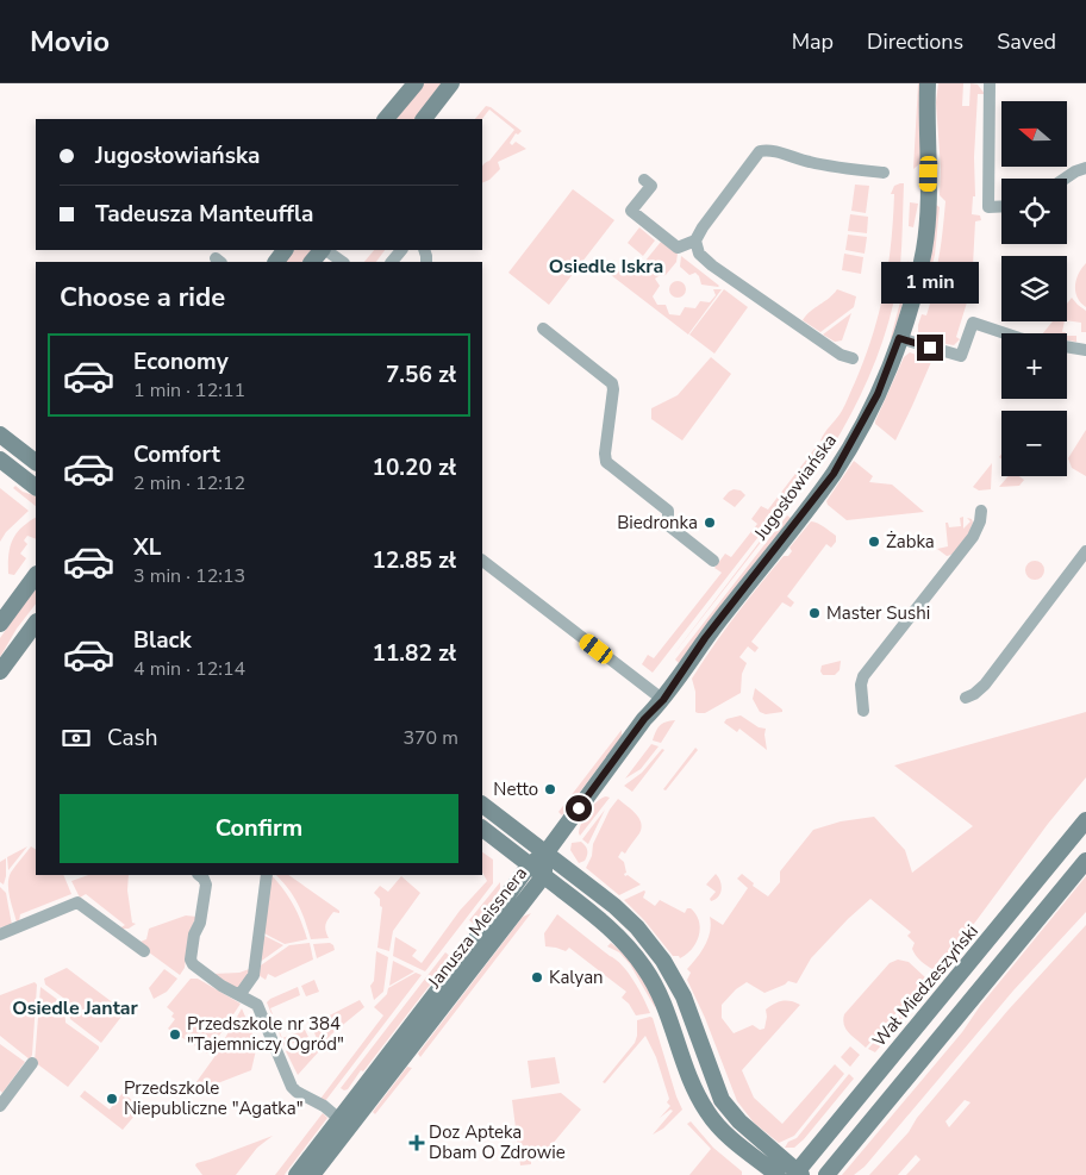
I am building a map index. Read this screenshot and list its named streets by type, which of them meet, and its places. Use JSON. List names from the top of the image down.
{
  "streets": {
    "street": ["Jugosłowiańska", "Janusza Meissnera", "Wał Miedzeszyński"]
  },
  "crossings": [
    ["Jugosłowiańska", "Janusza Meissnera"]
  ],
  "districts": ["Osiedle Iskra", "Osiedle Jantar"],
  "places": {
    "other": [
      "Biedronka",
      "Żabka",
      "Master Sushi",
      "Netto",
      "Kalyan",
      "Przedszkole nr 384 \"Tajemniczy Ogród\"",
      "Przedszkole Niepubliczne \"Agatka\""
    ],
    "health": ["Doz Apteka Dbam O Zdrowie"]
  },
  "north": "left",
  "page": {
    "header": "Movio",
    "nav": ["Map", "Directions", "Saved"],
    "map_buttons": ["+", "−"],
    "banner": ["Jugosłowiańska", "Tadeusza Manteuffla"],
    "bubble": "1 min",
    "heading": "Choose a ride",
    "list": [
      {
        "name": "Economy",
        "note": "1 min · 12:11",
        "value": "7.56 zł"
      },
      {
        "name": "Comfort",
        "note": "2 min · 12:12",
        "value": "10.20 zł"
      },
      {
        "name": "XL",
        "note": "3 min · 12:13",
        "value": "12.85 zł"
      },
      {
        "name": "Black",
        "note": "4 min · 12:14",
        "value": "11.82 zł"
      }
    ],
    "pay": ["Cash", "370 m"],
    "buttons": "Confirm"
  }
}
